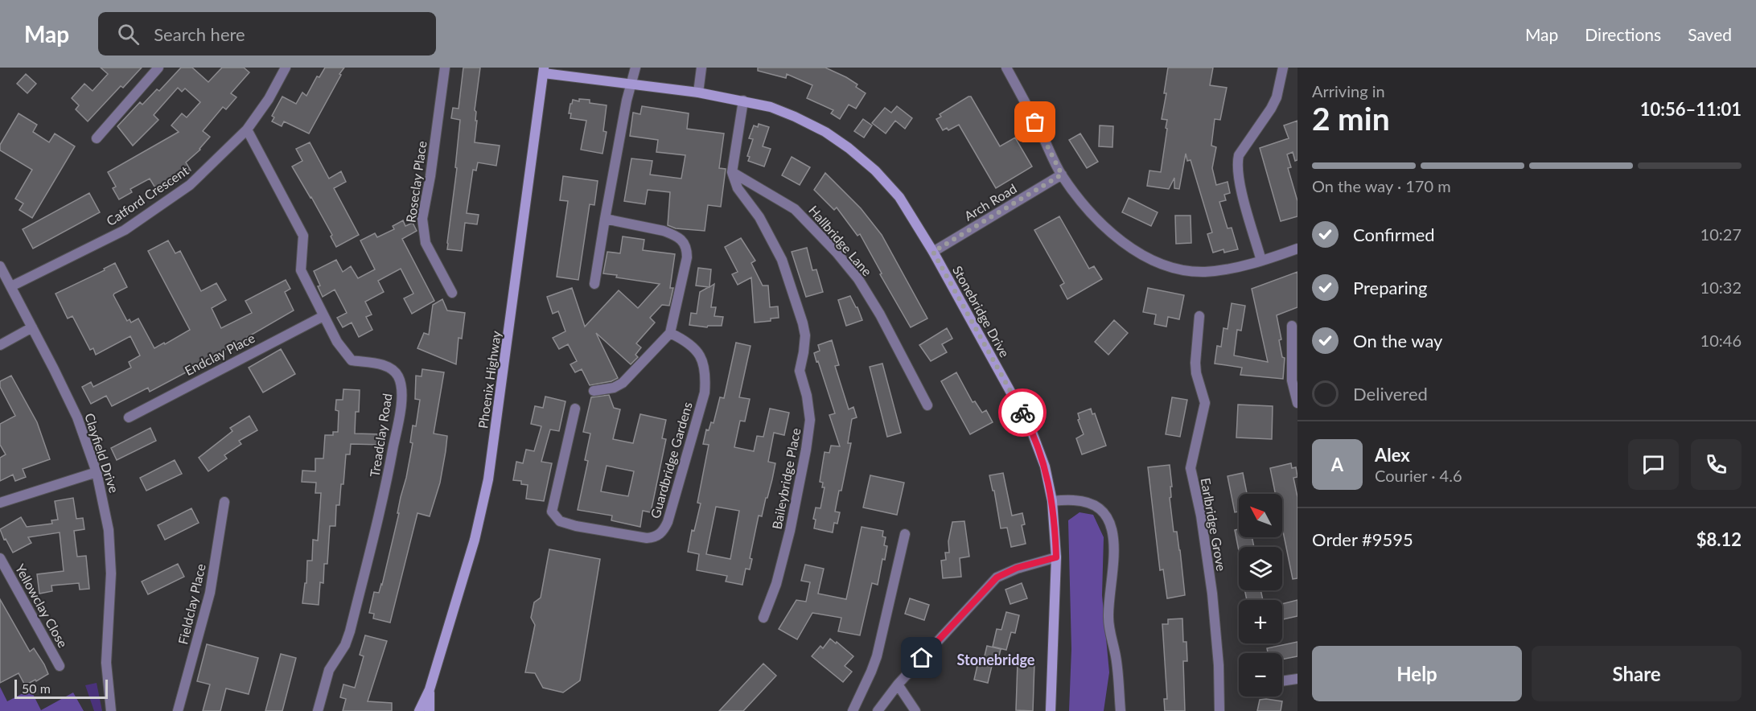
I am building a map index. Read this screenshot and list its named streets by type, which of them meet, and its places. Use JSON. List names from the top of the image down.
{
  "streets": {
    "street": [
      "Roseclay Place",
      "Catford Crescent",
      "Arch Road",
      "Hallbridge Lane",
      "Stonebridge Drive",
      "Endclay Place",
      "Phoenix Highway",
      "Treadclay Road",
      "Clayfield Drive",
      "Guardbridge Gardens",
      "Baileybridge Place",
      "Earlbridge Grove",
      "Fieldclay Place",
      "Yellowclay Close"
    ]
  },
  "crossings": [
    ["Catford Crescent", "Treadclay Road"],
    ["Catford Crescent", "Clayfield Drive"],
    ["Arch Road", "Stonebridge Drive"],
    ["Hallbridge Lane", "Baileybridge Place"],
    ["Stonebridge Drive", "Phoenix Highway"],
    ["Endclay Place", "Treadclay Road"]
  ],
  "districts": ["Stonebridge"],
  "scale_bar": "50 m",
  "north": "top left",
  "page": {
    "header": "Map",
    "search": "Search here",
    "nav": ["Map", "Directions", "Saved"],
    "heading": ["2 min", "Arriving in", "10:56–11:01"],
    "panel": [
      "Alex",
      "Courier · 4.6",
      "Order #9595",
      "$8.12"
    ],
    "bar": "On the way · 170 m",
    "list": [
      ["Confirmed", "10:27"],
      ["Preparing", "10:32"],
      ["On the way", "10:46"],
      "Delivered"
    ],
    "round": "A",
    "map_buttons": ["+", "−"],
    "buttons": ["Help", "Share"],
    "scale": "50 m"
  }
}
